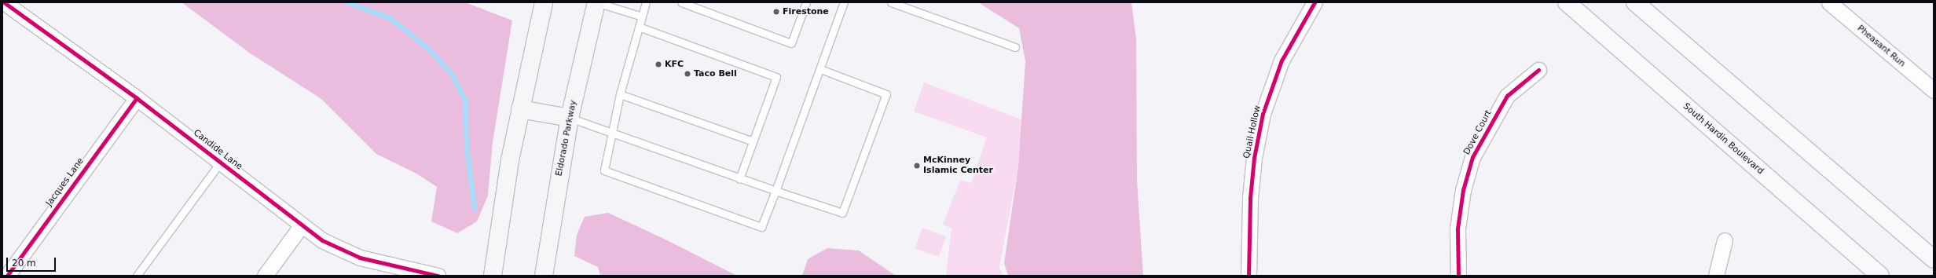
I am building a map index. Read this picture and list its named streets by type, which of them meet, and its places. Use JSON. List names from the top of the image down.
{
  "streets": {
    "main road": ["Eldorado Parkway", "South Hardin Boulevard"],
    "street": [
      "Pheasant Run",
      "Quail Hollow",
      "Dove Court",
      "Candide Lane",
      "Jacques Lane"
    ]
  },
  "crossings": [
    ["Candide Lane", "Jacques Lane"]
  ],
  "places": [
    "Firestone",
    "KFC",
    "Taco Bell",
    "McKinney Islamic Center"
  ],
  "scale_bar": "20 m"
}
